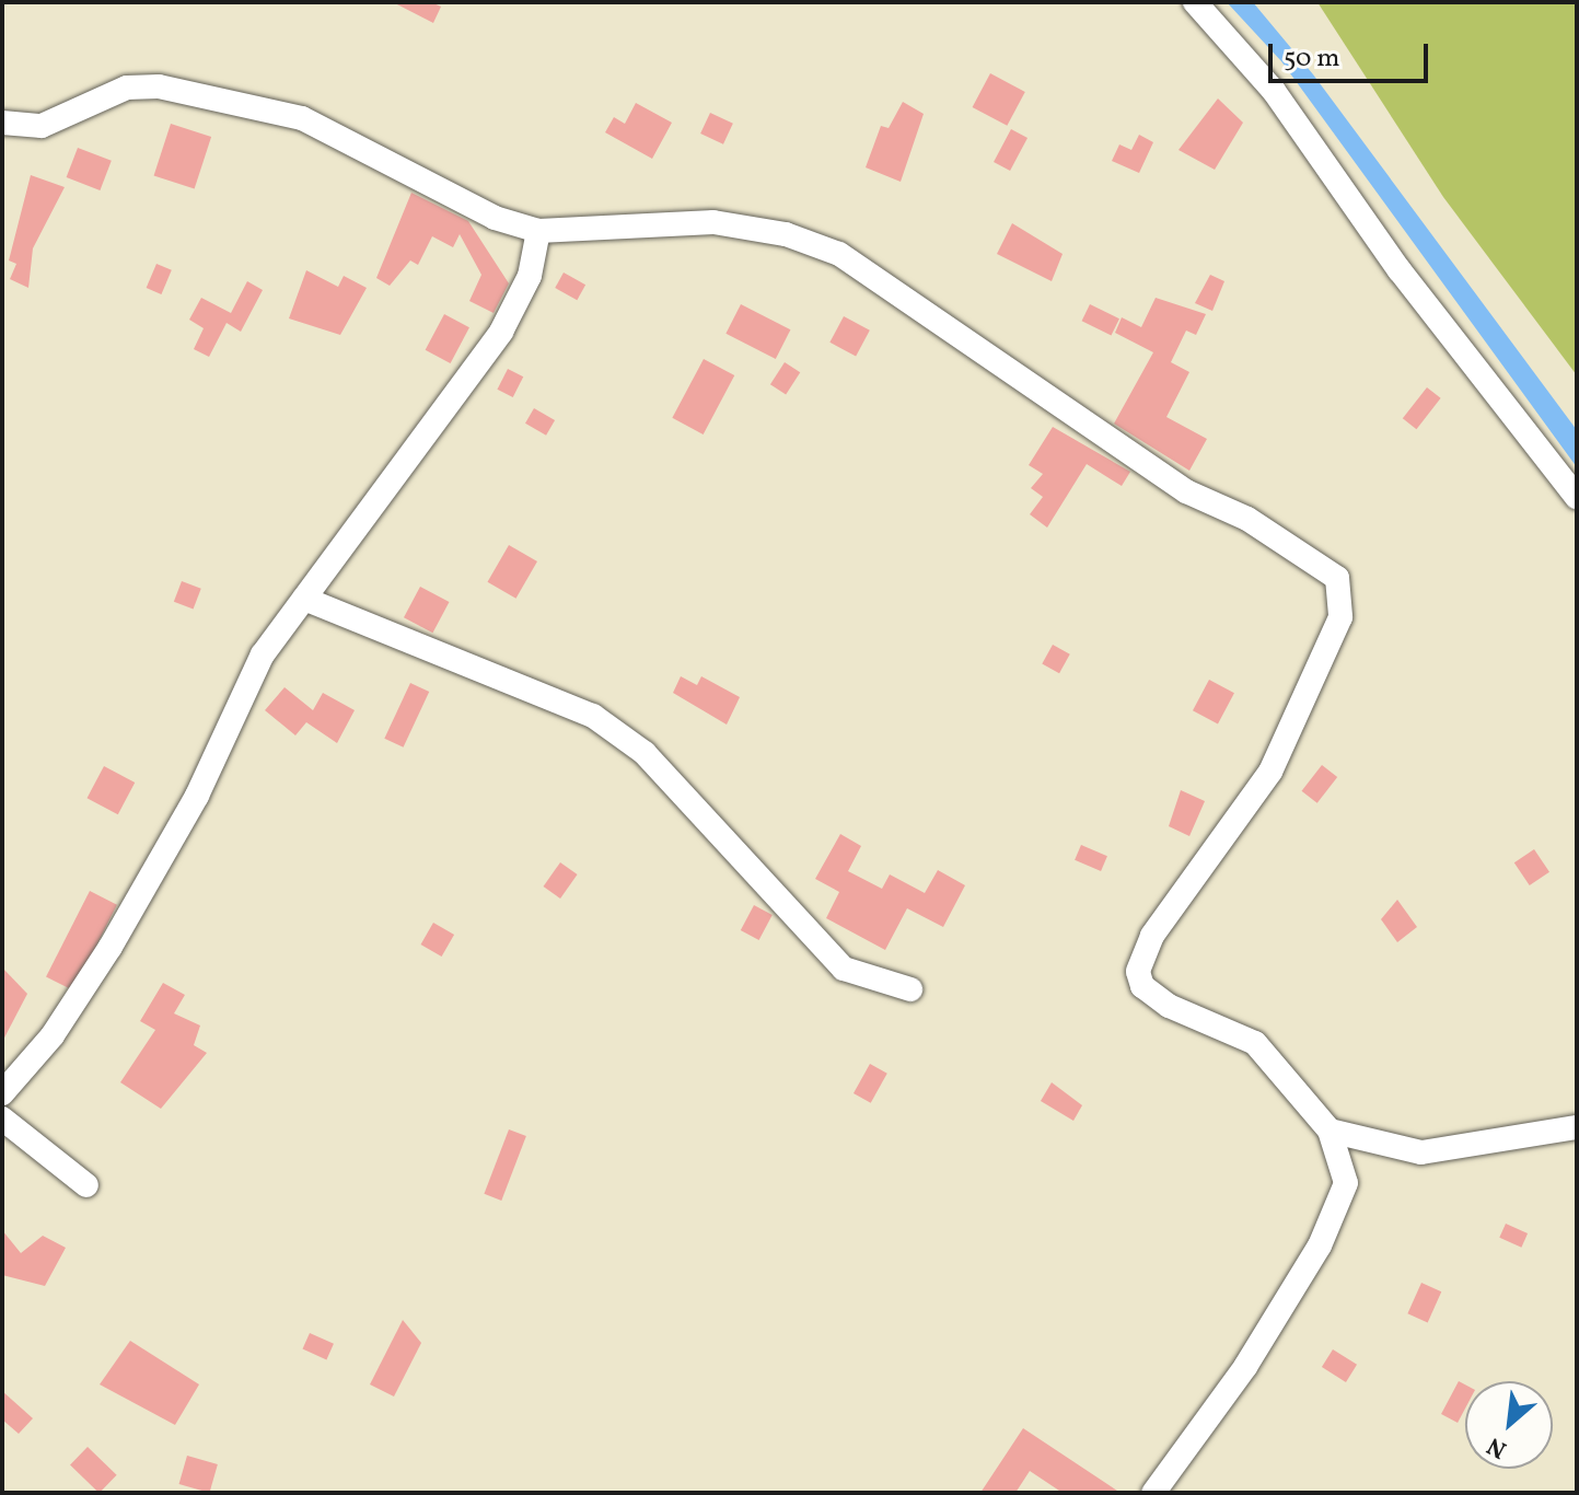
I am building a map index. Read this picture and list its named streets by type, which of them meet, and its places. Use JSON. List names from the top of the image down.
{
  "scale_bar": "50 m",
  "north": "bottom left"
}
